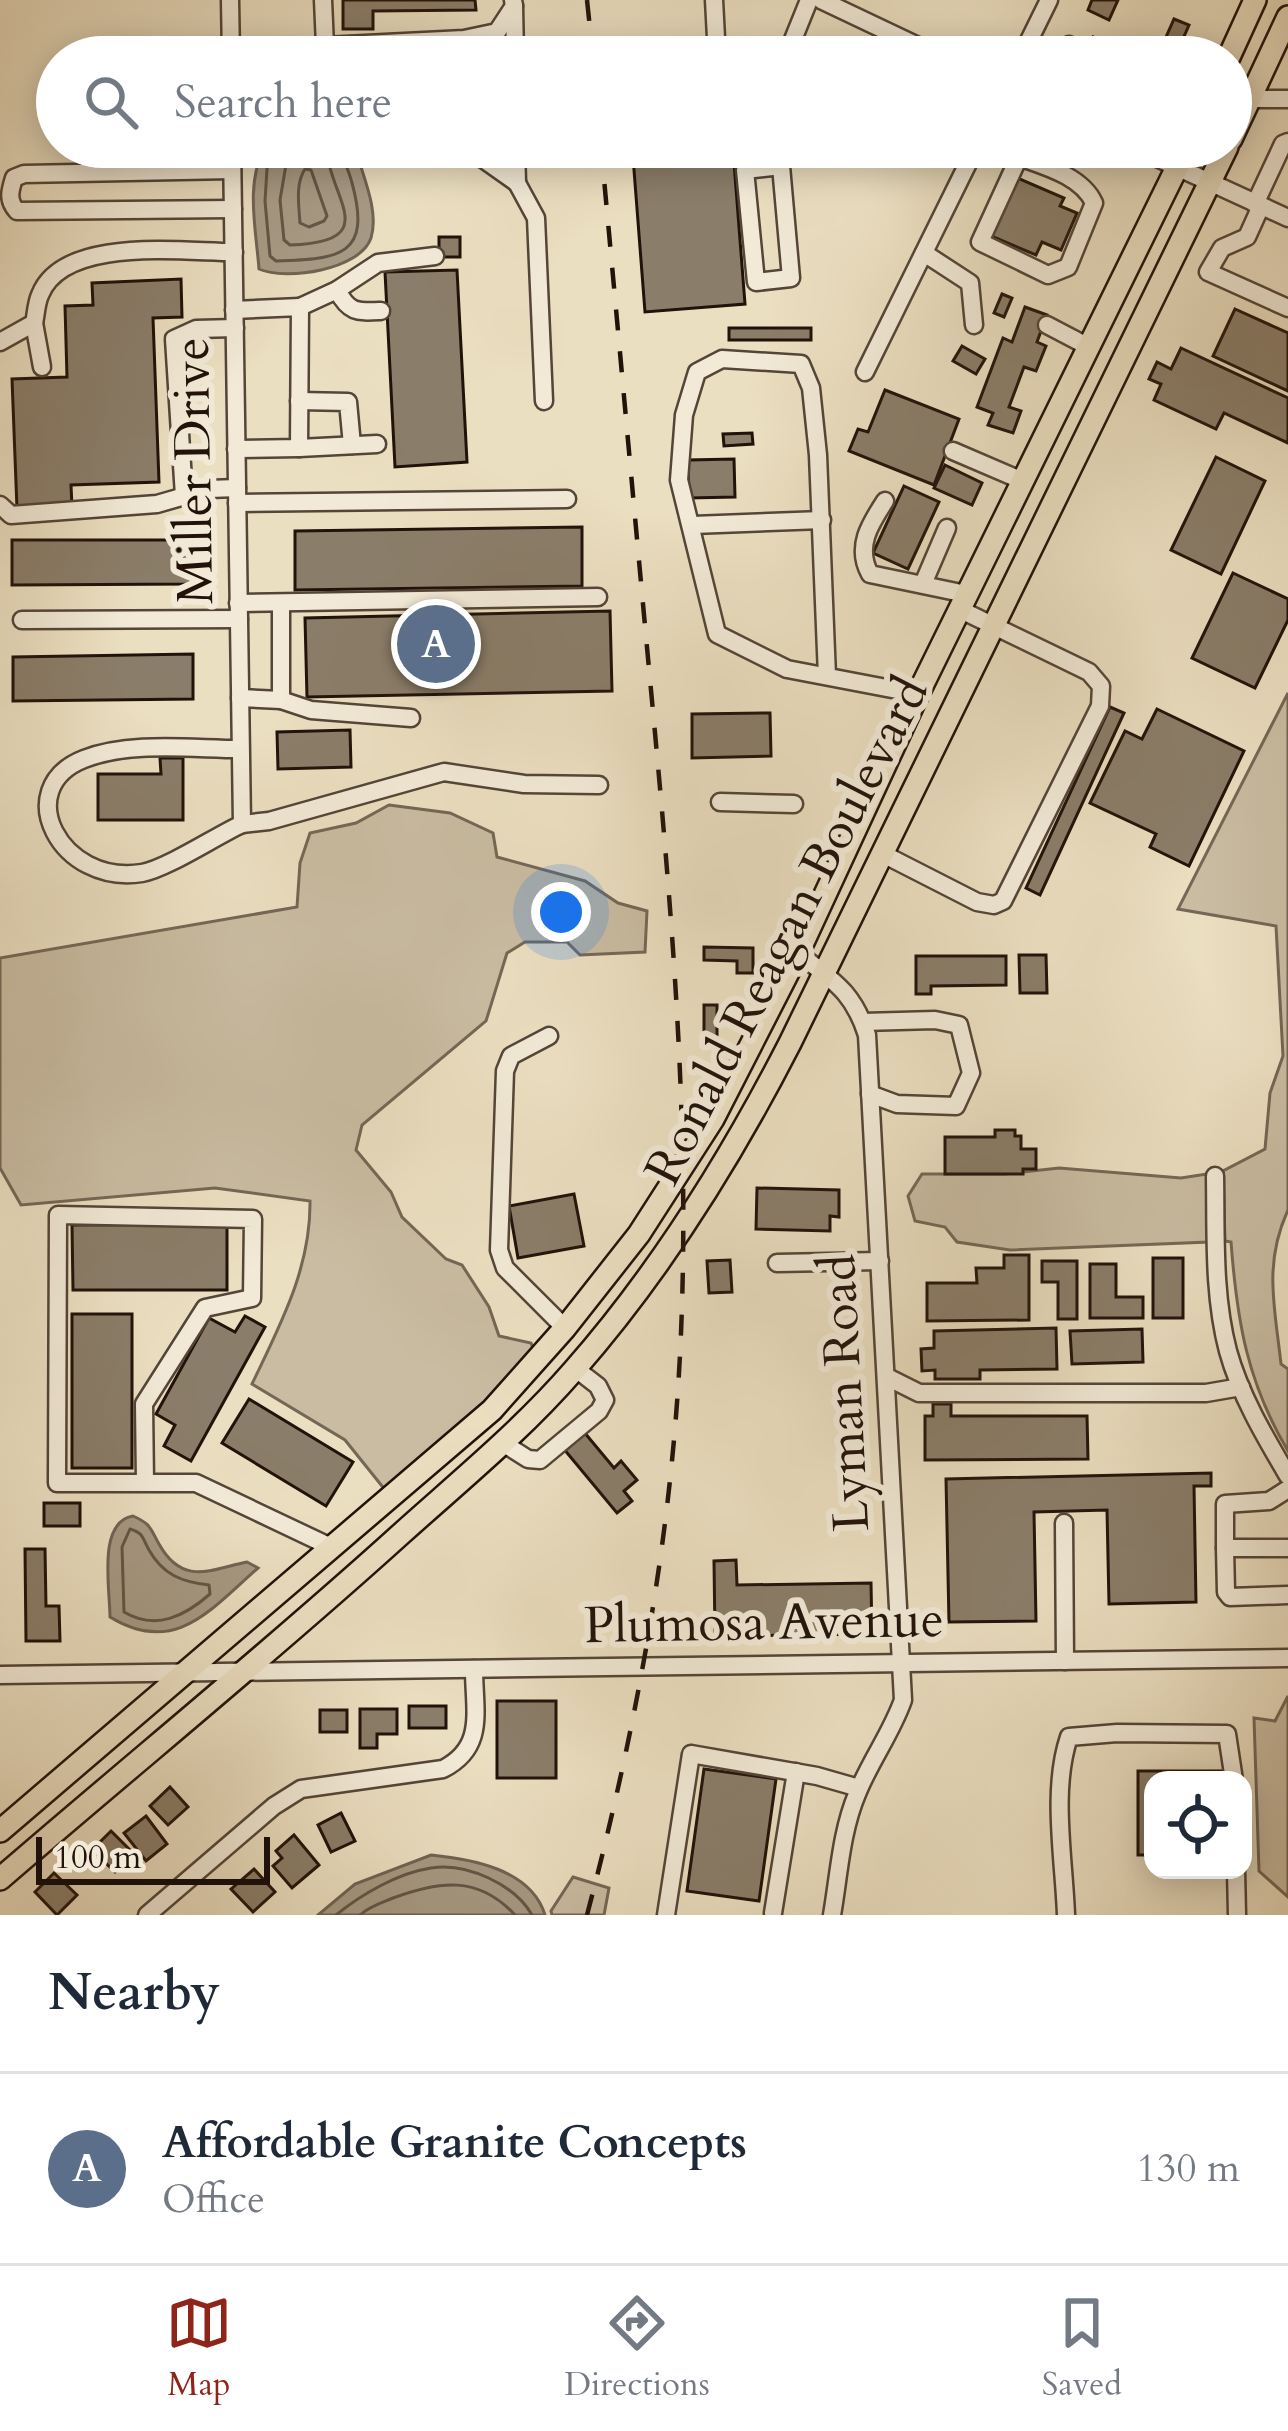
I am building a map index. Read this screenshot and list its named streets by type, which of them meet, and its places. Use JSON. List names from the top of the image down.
{
  "streets": {
    "main road": ["Ronald Reagan Boulevard"],
    "street": ["Miller Drive", "Lyman Road", "Plumosa Avenue"]
  },
  "crossings": [
    ["Ronald Reagan Boulevard", "Plumosa Avenue"],
    ["Lyman Road", "Plumosa Avenue"]
  ],
  "scale_bar": "100 m",
  "page": {
    "search": "Search here",
    "pins": "A",
    "scale": "100 m",
    "heading": "Nearby",
    "list": [
      {
        "mark": "A",
        "name": "Affordable Granite Concepts",
        "note": "Office",
        "value": "130 m"
      }
    ],
    "nav": ["Map", "Directions", "Saved"]
  }
}
